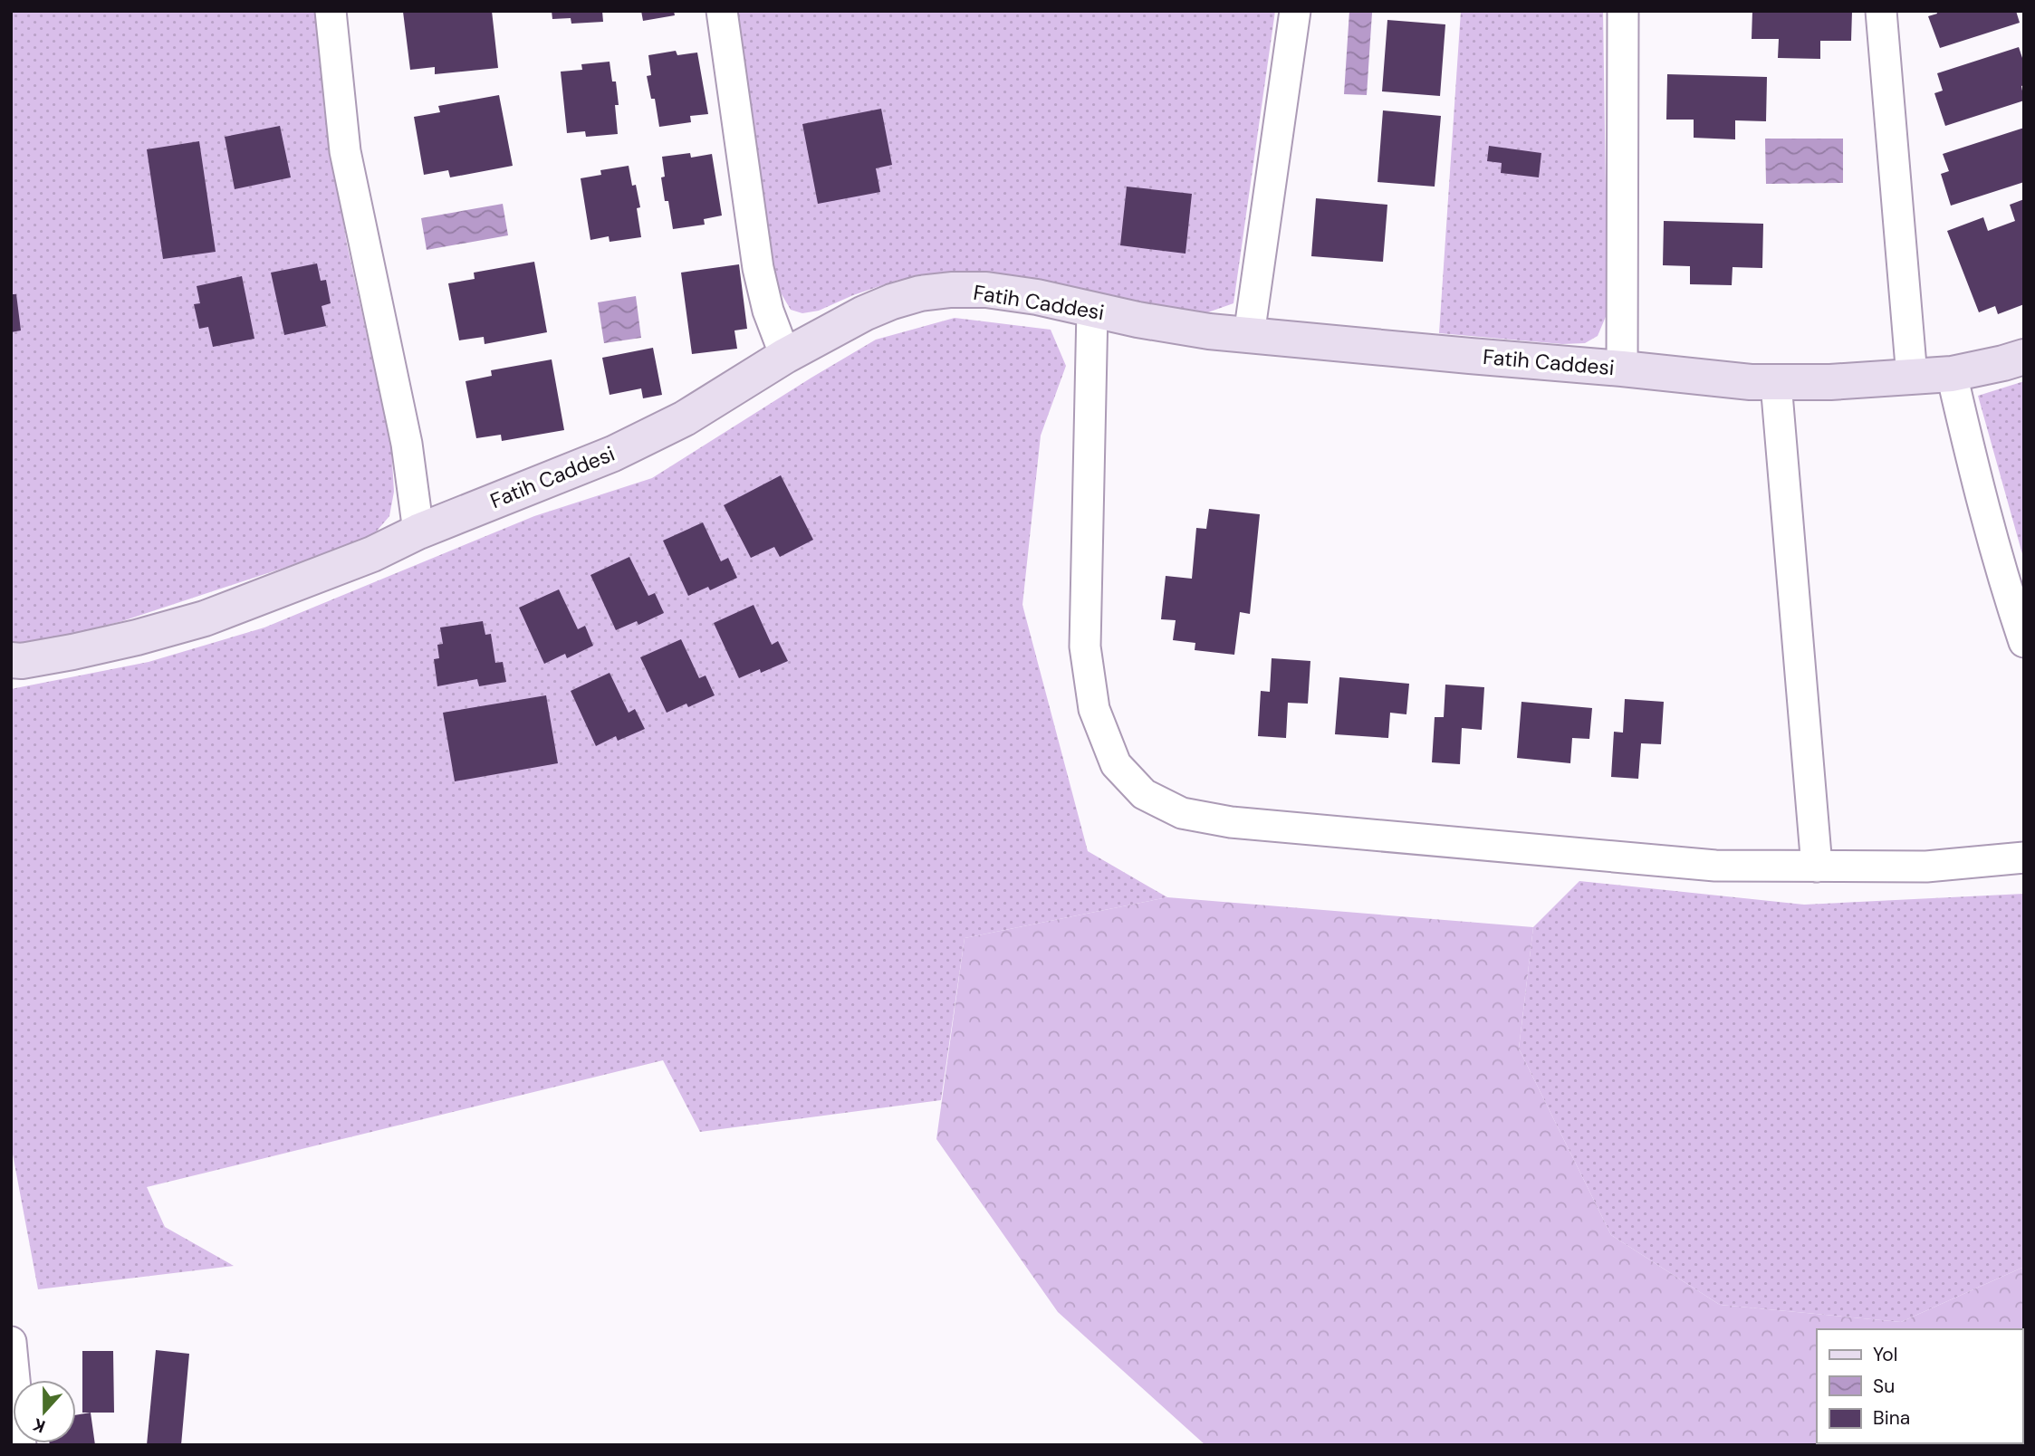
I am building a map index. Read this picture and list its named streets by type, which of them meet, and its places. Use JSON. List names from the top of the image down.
{
  "streets": {
    "street": ["Fatih Caddesi"]
  },
  "legend": ["Yol", "Su", "Bina"],
  "north": "bottom"
}
